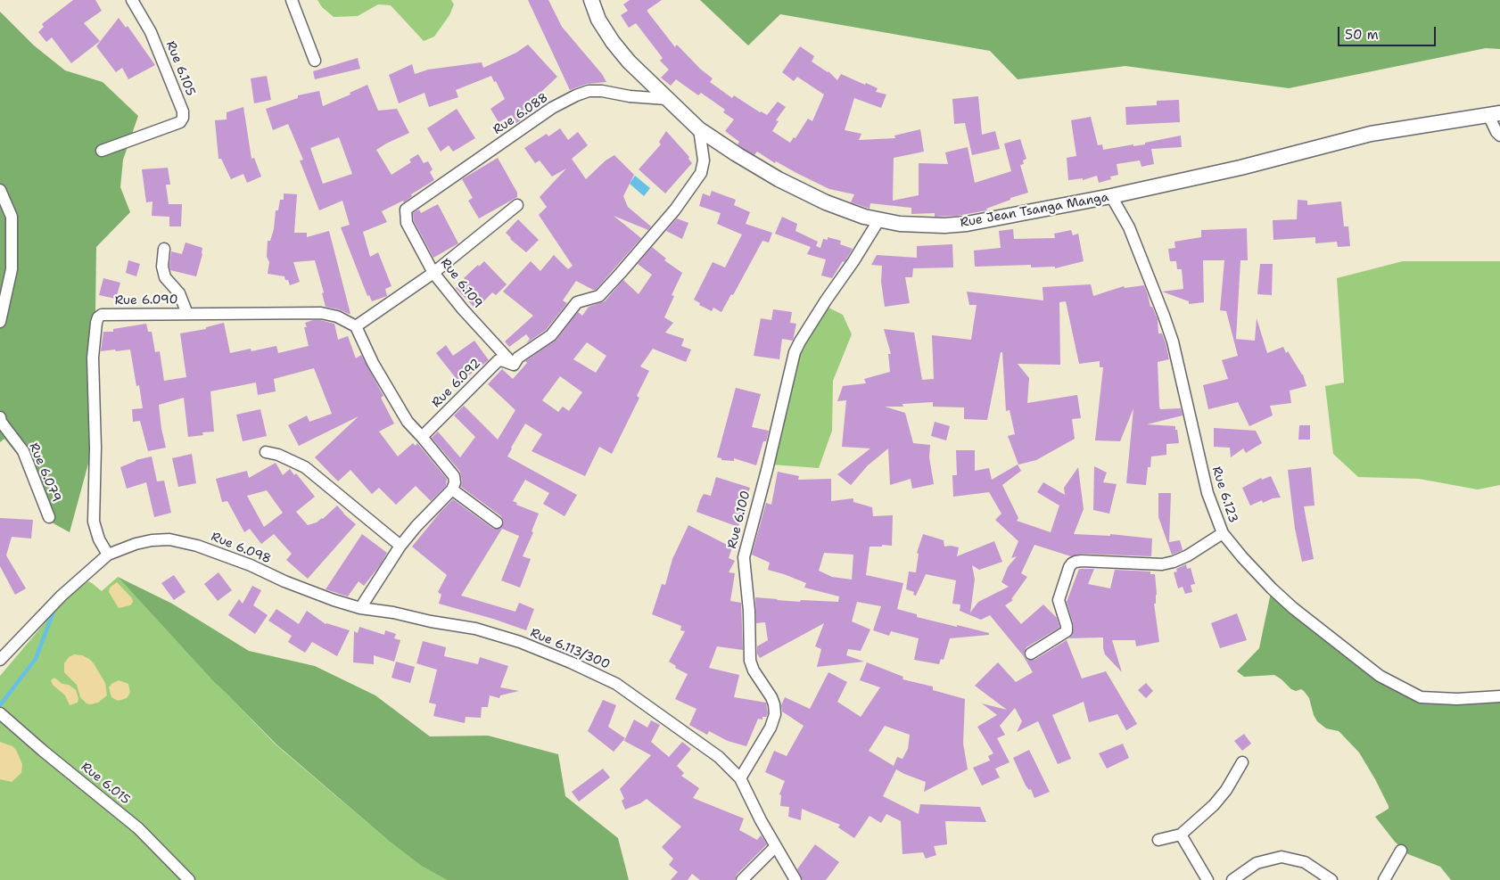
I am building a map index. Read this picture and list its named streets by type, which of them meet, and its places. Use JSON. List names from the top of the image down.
{
  "streets": {
    "street": [
      "Rue 6.105",
      "Rue 6.088",
      "Rue Jean Tsanga Manga",
      "Rue 6.109",
      "Rue 6.090",
      "Rue 6.092",
      "Rue 6.079",
      "Rue 6.123",
      "Rue 6.100",
      "Rue 6.098",
      "Rue 6.113/300",
      "Rue 6.015"
    ]
  },
  "crossings": [
    ["Rue 6.088", "Rue Jean Tsanga Manga"],
    ["Rue 6.088", "Rue 6.109"],
    ["Rue Jean Tsanga Manga", "Rue 6.123"],
    ["Rue Jean Tsanga Manga", "Rue 6.100"],
    ["Rue 6.109", "Rue 6.092"],
    ["Rue 6.090", "Rue 6.098"],
    ["Rue 6.100", "Rue 6.113/300"],
    ["Rue 6.098", "Rue 6.113/300"]
  ],
  "scale_bar": "50 m"
}
